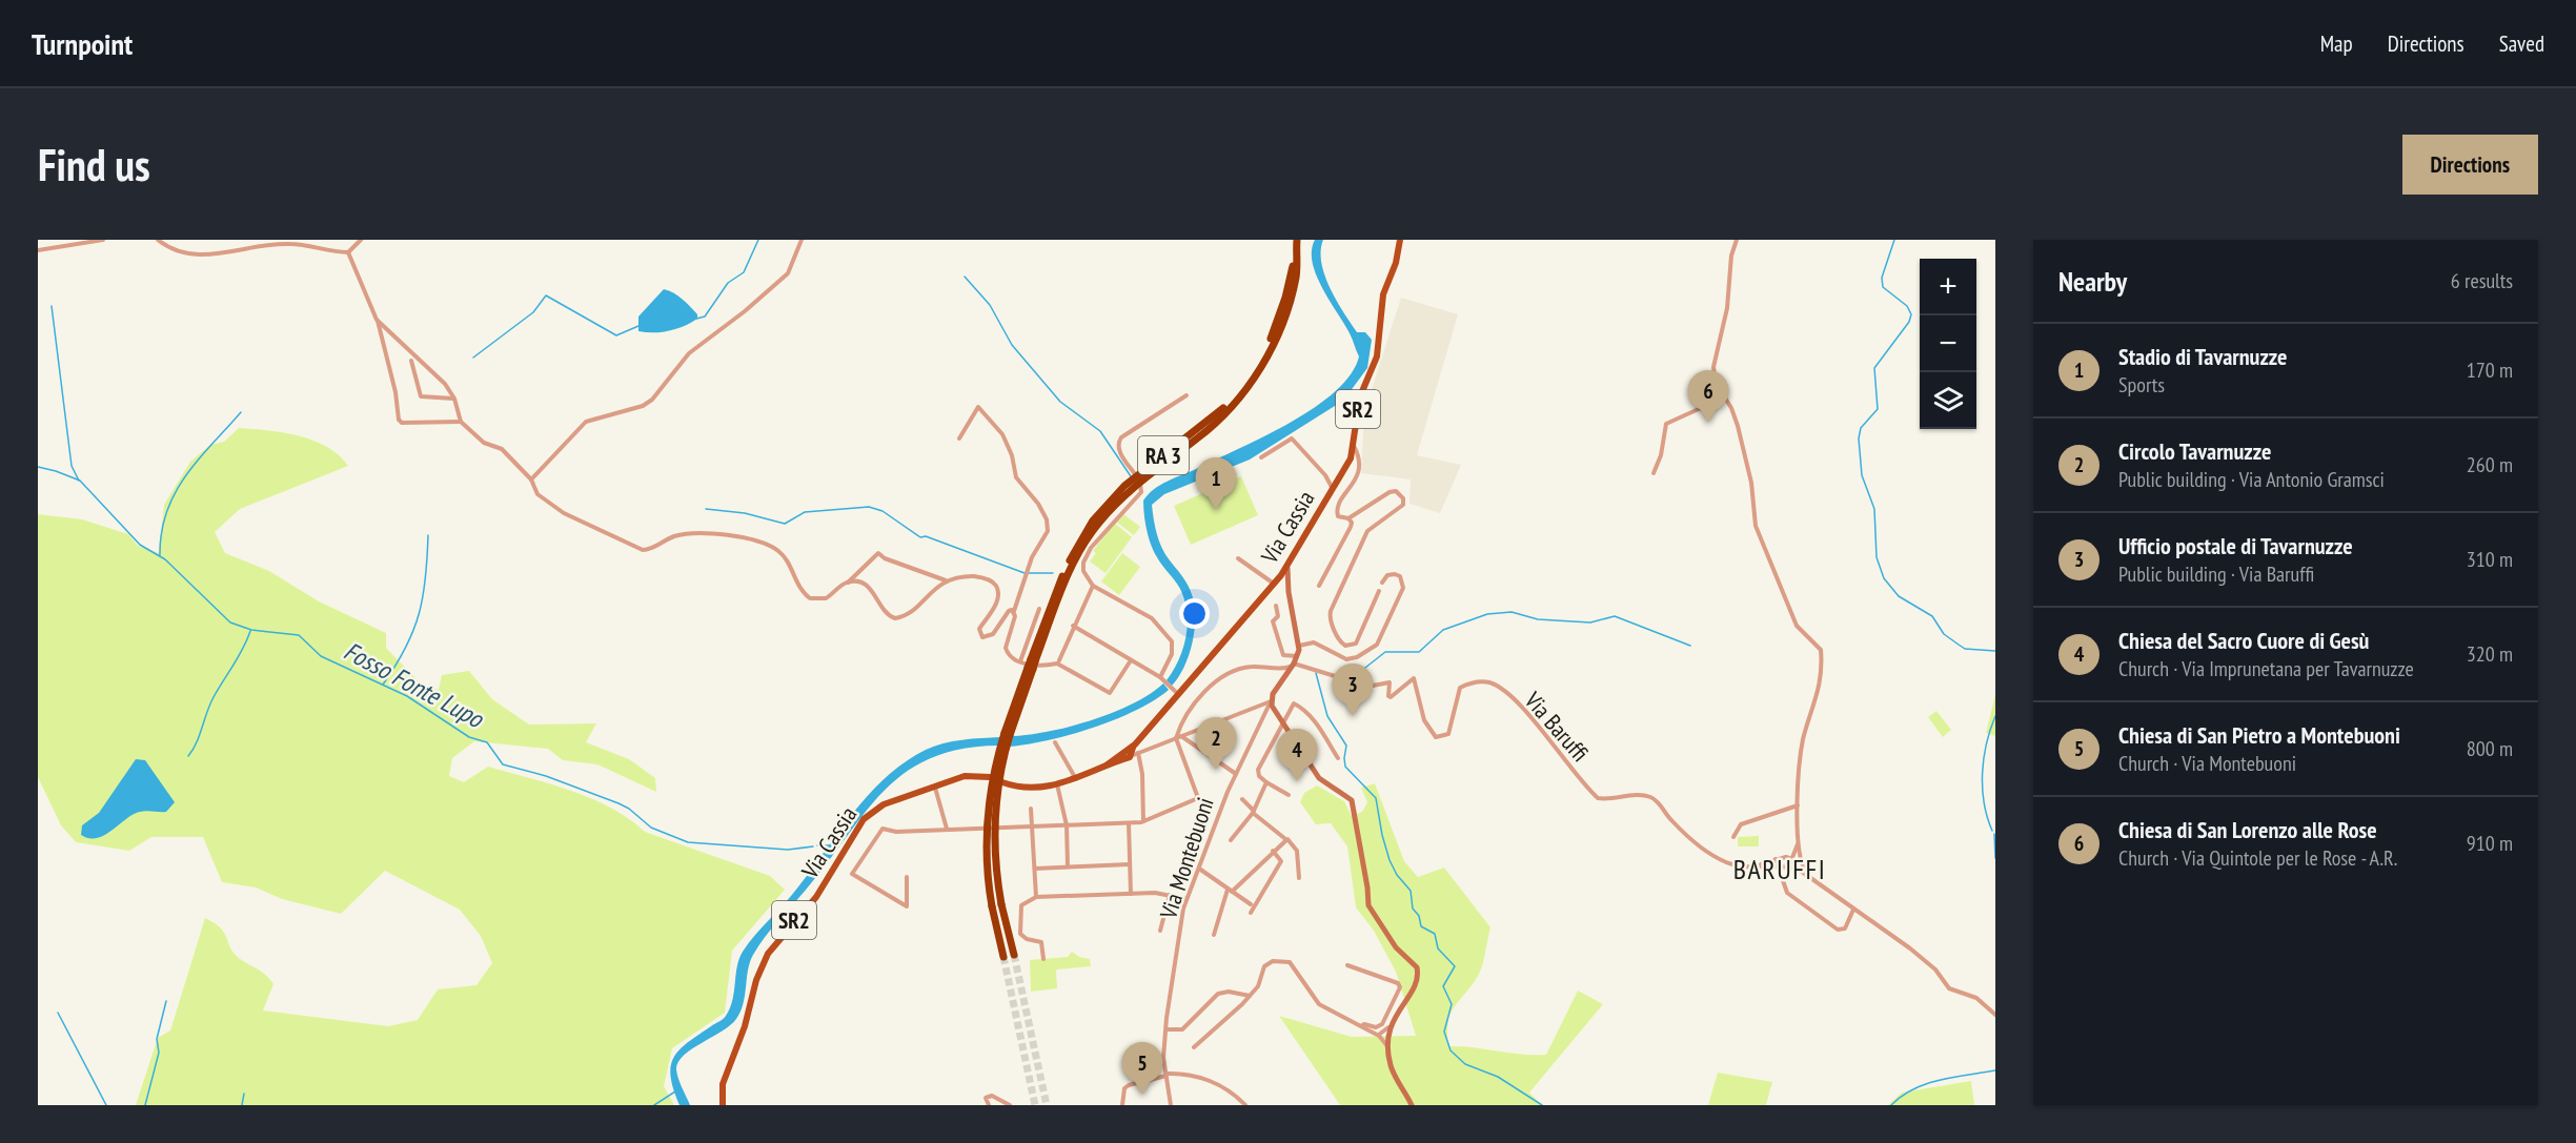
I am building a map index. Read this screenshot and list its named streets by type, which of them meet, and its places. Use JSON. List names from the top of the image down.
{
  "streets": {
    "highway": ["RA 3"],
    "main road": ["SR2", "Via Cassia", "Via Montebuoni"],
    "street": ["Via Baruffi"]
  },
  "crossings": [
    ["Via Baruffi", "Via Montebuoni"]
  ],
  "districts": ["BARUFFI"],
  "water": ["Fosso Fonte Lupo"],
  "page": {
    "header": "Turnpoint",
    "nav": ["Map", "Directions", "Saved"],
    "buttons": "Directions",
    "title": "Find us",
    "heading": ["Nearby", "6 results"],
    "map_buttons": ["+", "−"],
    "list": [
      {
        "mark": "1",
        "name": "Stadio di Tavarnuzze",
        "note": "Sports",
        "value": "170 m"
      },
      {
        "mark": "2",
        "name": "Circolo Tavarnuzze",
        "note": "Public building · Via Antonio Gramsci",
        "value": "260 m"
      },
      {
        "mark": "3",
        "name": "Ufficio postale di Tavarnuzze",
        "note": "Public building · Via Baruffi",
        "value": "310 m"
      },
      {
        "mark": "4",
        "name": "Chiesa del Sacro Cuore di Gesù",
        "note": "Church · Via Imprunetana per Tavarnuzze",
        "value": "320 m"
      },
      {
        "mark": "5",
        "name": "Chiesa di San Pietro a Montebuoni",
        "note": "Church · Via Montebuoni",
        "value": "800 m"
      },
      {
        "mark": "6",
        "name": "Chiesa di San Lorenzo alle Rose",
        "note": "Church · Via Quintole per le Rose - A.R.",
        "value": "910 m"
      }
    ],
    "pins": [
      "6",
      "1",
      "3",
      "2",
      "4",
      "5"
    ]
  }
}
